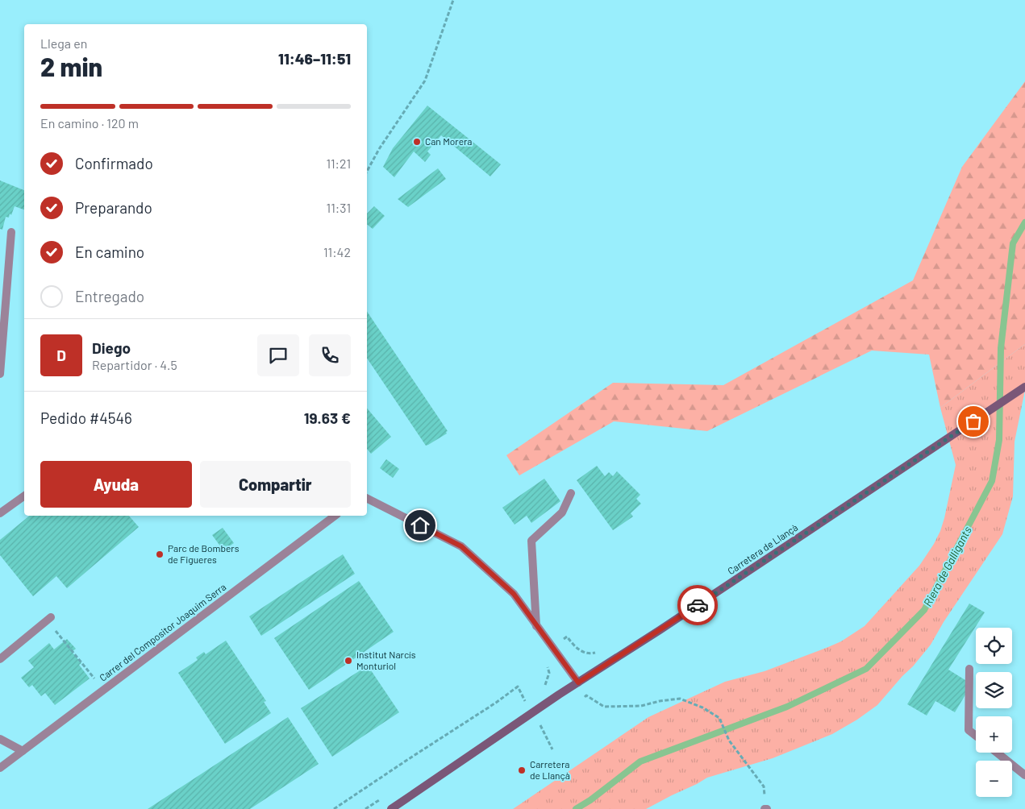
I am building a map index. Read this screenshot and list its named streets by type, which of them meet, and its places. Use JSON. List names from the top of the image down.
{
  "streets": {
    "street": ["Carretera de Llançà", "Carrer del Compositor Joaquim Serra"]
  },
  "water": ["Riera de Galligants"],
  "places": [
    "Can Morera",
    "Parc de Bombers de Figueres",
    "Institut Narcís Monturiol",
    "Carretera de Llançà"
  ],
  "page": {
    "heading": ["2 min", "Llega en", "11:46–11:51"],
    "panel": [
      "Diego",
      "Repartidor · 4.5",
      "Pedido #4546",
      "19.63 €"
    ],
    "bar": "En camino · 120 m",
    "list": [
      ["Confirmado", "11:21"],
      ["Preparando", "11:31"],
      ["En camino", "11:42"],
      "Entregado"
    ],
    "round": "D",
    "buttons": ["Ayuda", "Compartir"],
    "map_buttons": ["+", "−"]
  }
}
